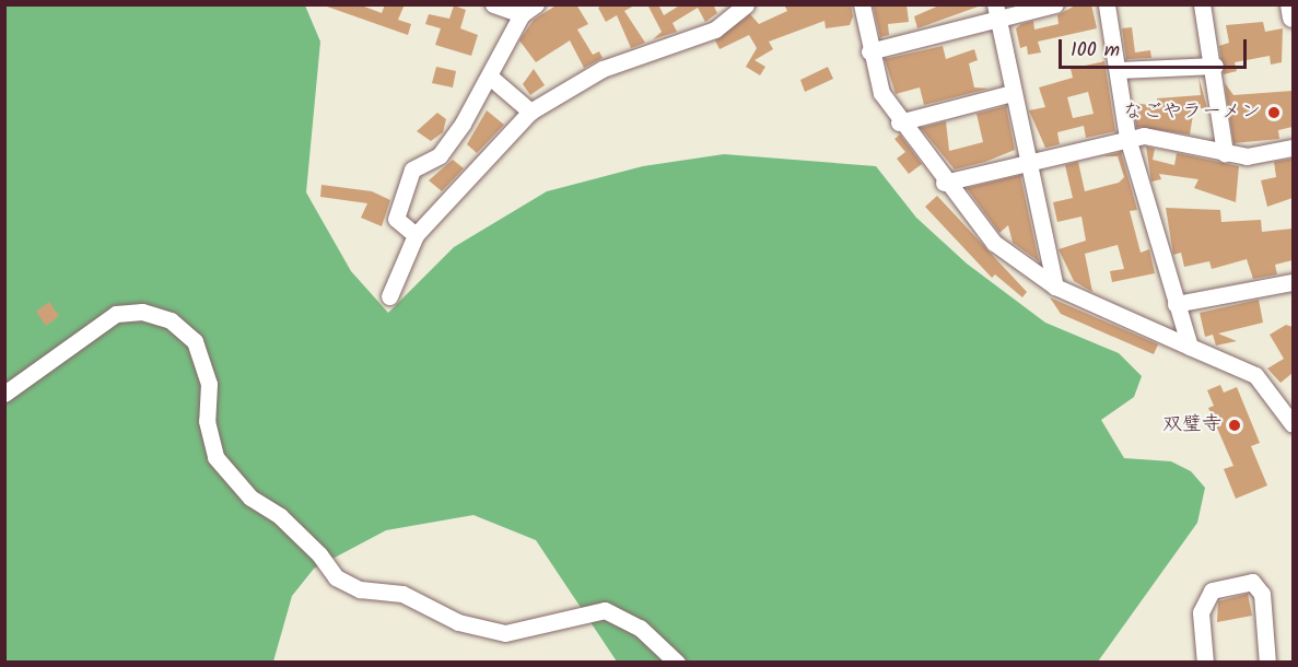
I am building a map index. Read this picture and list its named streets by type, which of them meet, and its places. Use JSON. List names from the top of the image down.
{
  "places": ["なごやラーメン", "双璧寺"],
  "scale_bar": "100 m"
}
